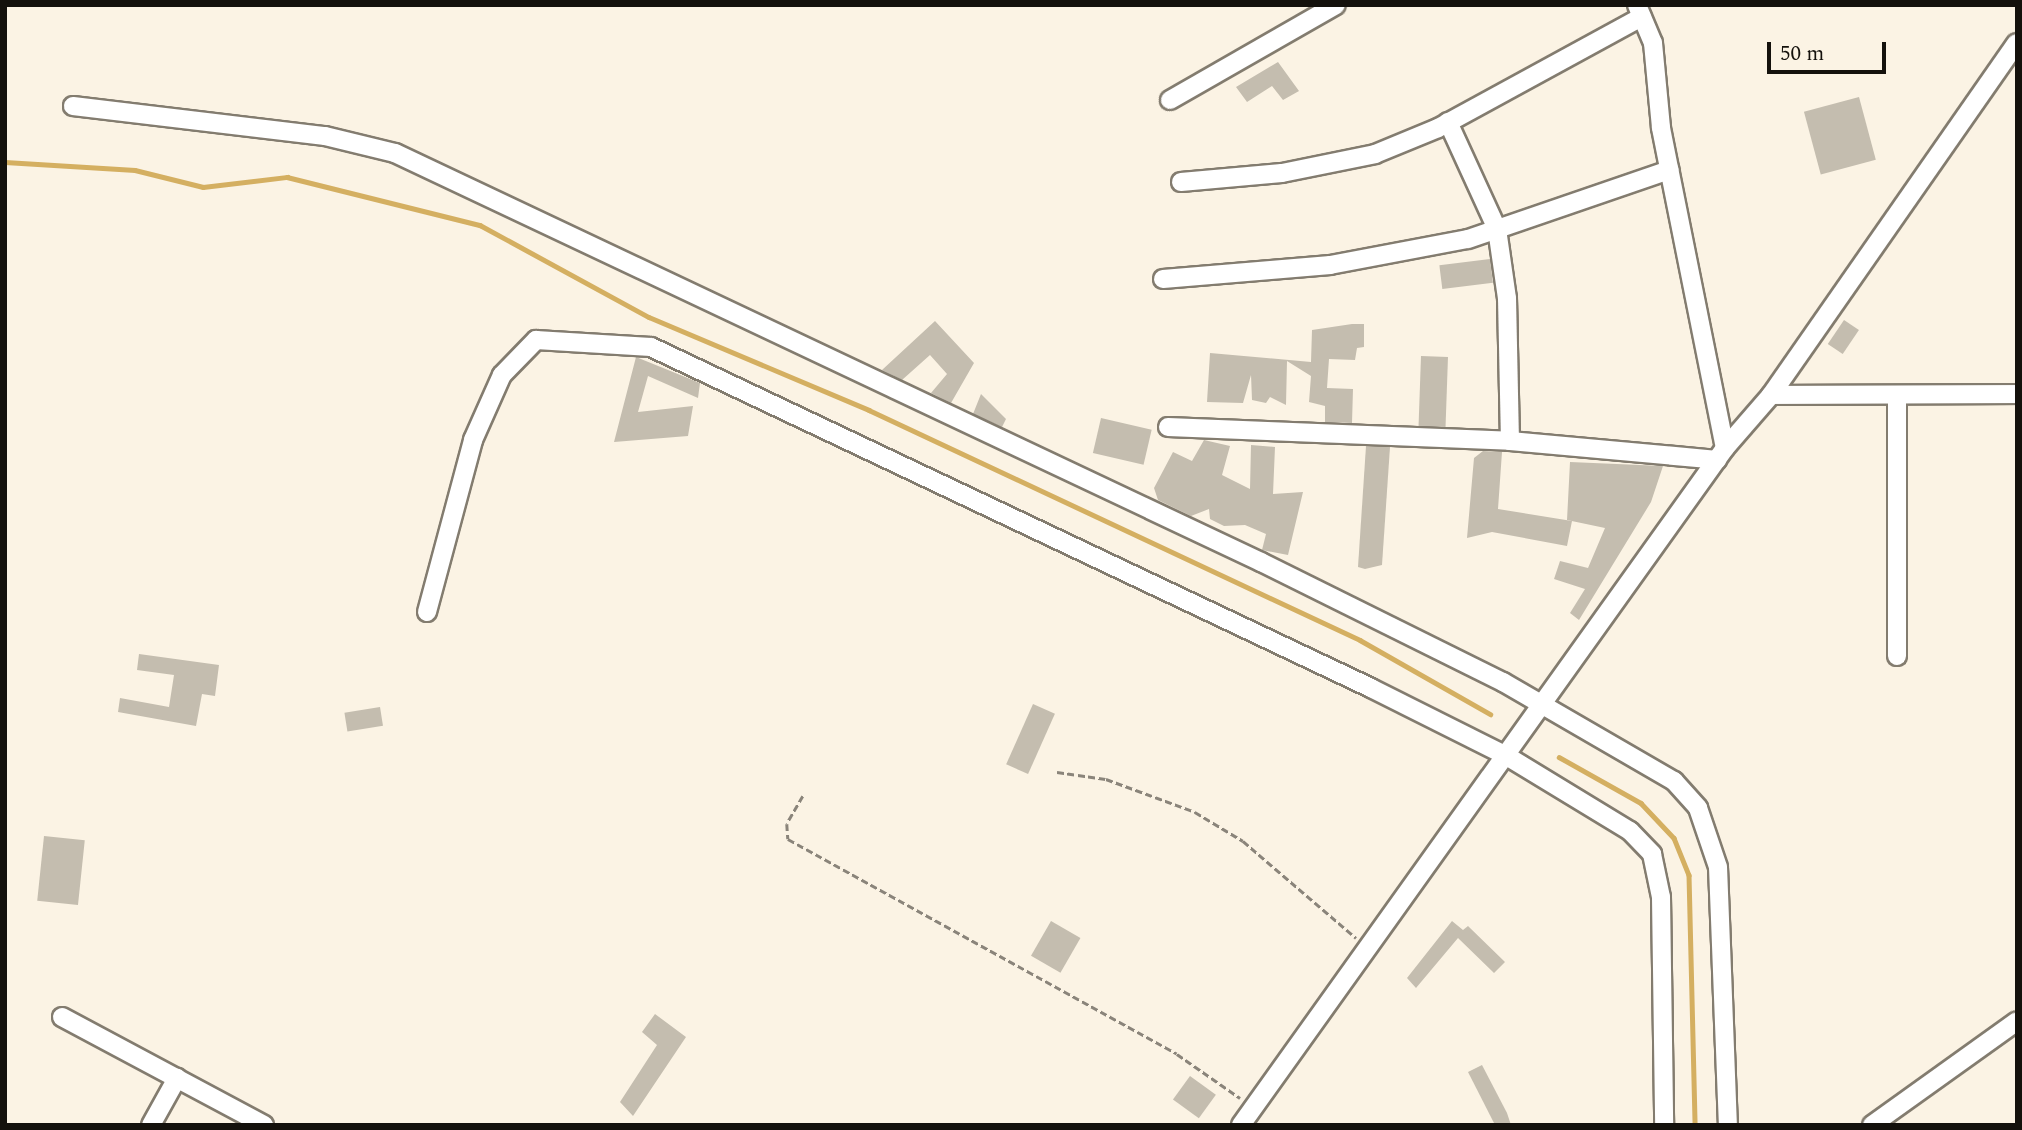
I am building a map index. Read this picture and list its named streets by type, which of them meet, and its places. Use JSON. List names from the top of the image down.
{
  "scale_bar": "50 m"
}
